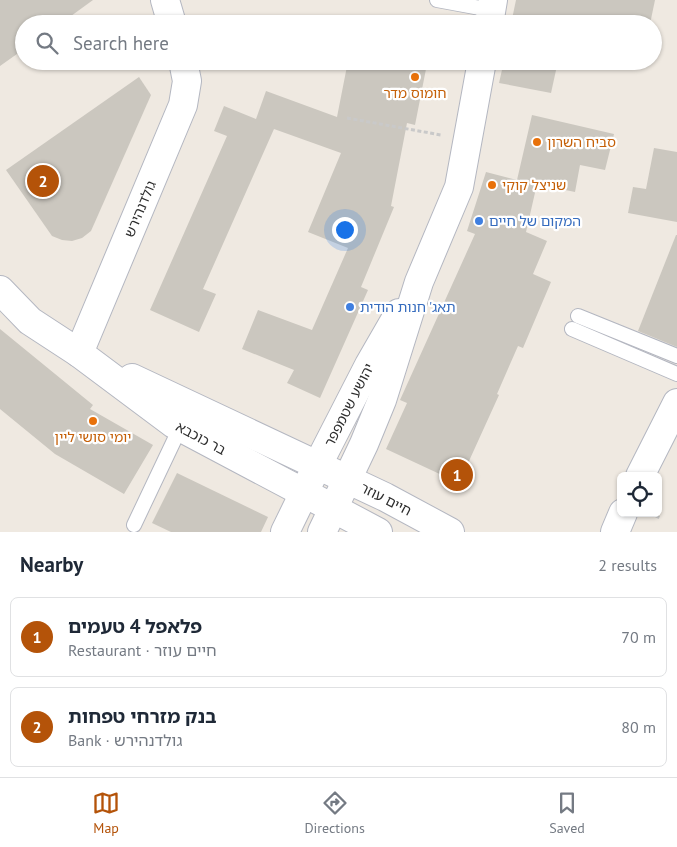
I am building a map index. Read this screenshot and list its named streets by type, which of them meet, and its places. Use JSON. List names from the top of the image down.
{
  "streets": {
    "street": [
      "גולדנהירש",
      "יהושע שטמפפר",
      "בר כוכבא",
      "חיים עוזר"
    ]
  },
  "crossings": [
    ["גולדנהירש", "בר כוכבא"],
    ["יהושע שטמפפר", "בר כוכבא"],
    ["יהושע שטמפפר", "חיים עוזר"],
    ["בר כוכבא", "חיים עוזר"]
  ],
  "places": [
    "חומוס מדר",
    "סביח השרון",
    "שניצל קוקי",
    "המקום של חיים",
    "תאג' חנות הודית",
    "יומי סושי ליין"
  ],
  "page": {
    "search": "Search here",
    "pins": ["2", "1"],
    "heading": ["Nearby", "2 results"],
    "list": [
      {
        "mark": "1",
        "name": "פלאפל 4 טעמים",
        "note": "Restaurant · חיים עוזר",
        "value": "70 m"
      },
      {
        "mark": "2",
        "name": "בנק מזרחי טפחות",
        "note": "Bank · גולדנהירש",
        "value": "80 m"
      }
    ],
    "nav": ["Map", "Directions", "Saved"]
  }
}
